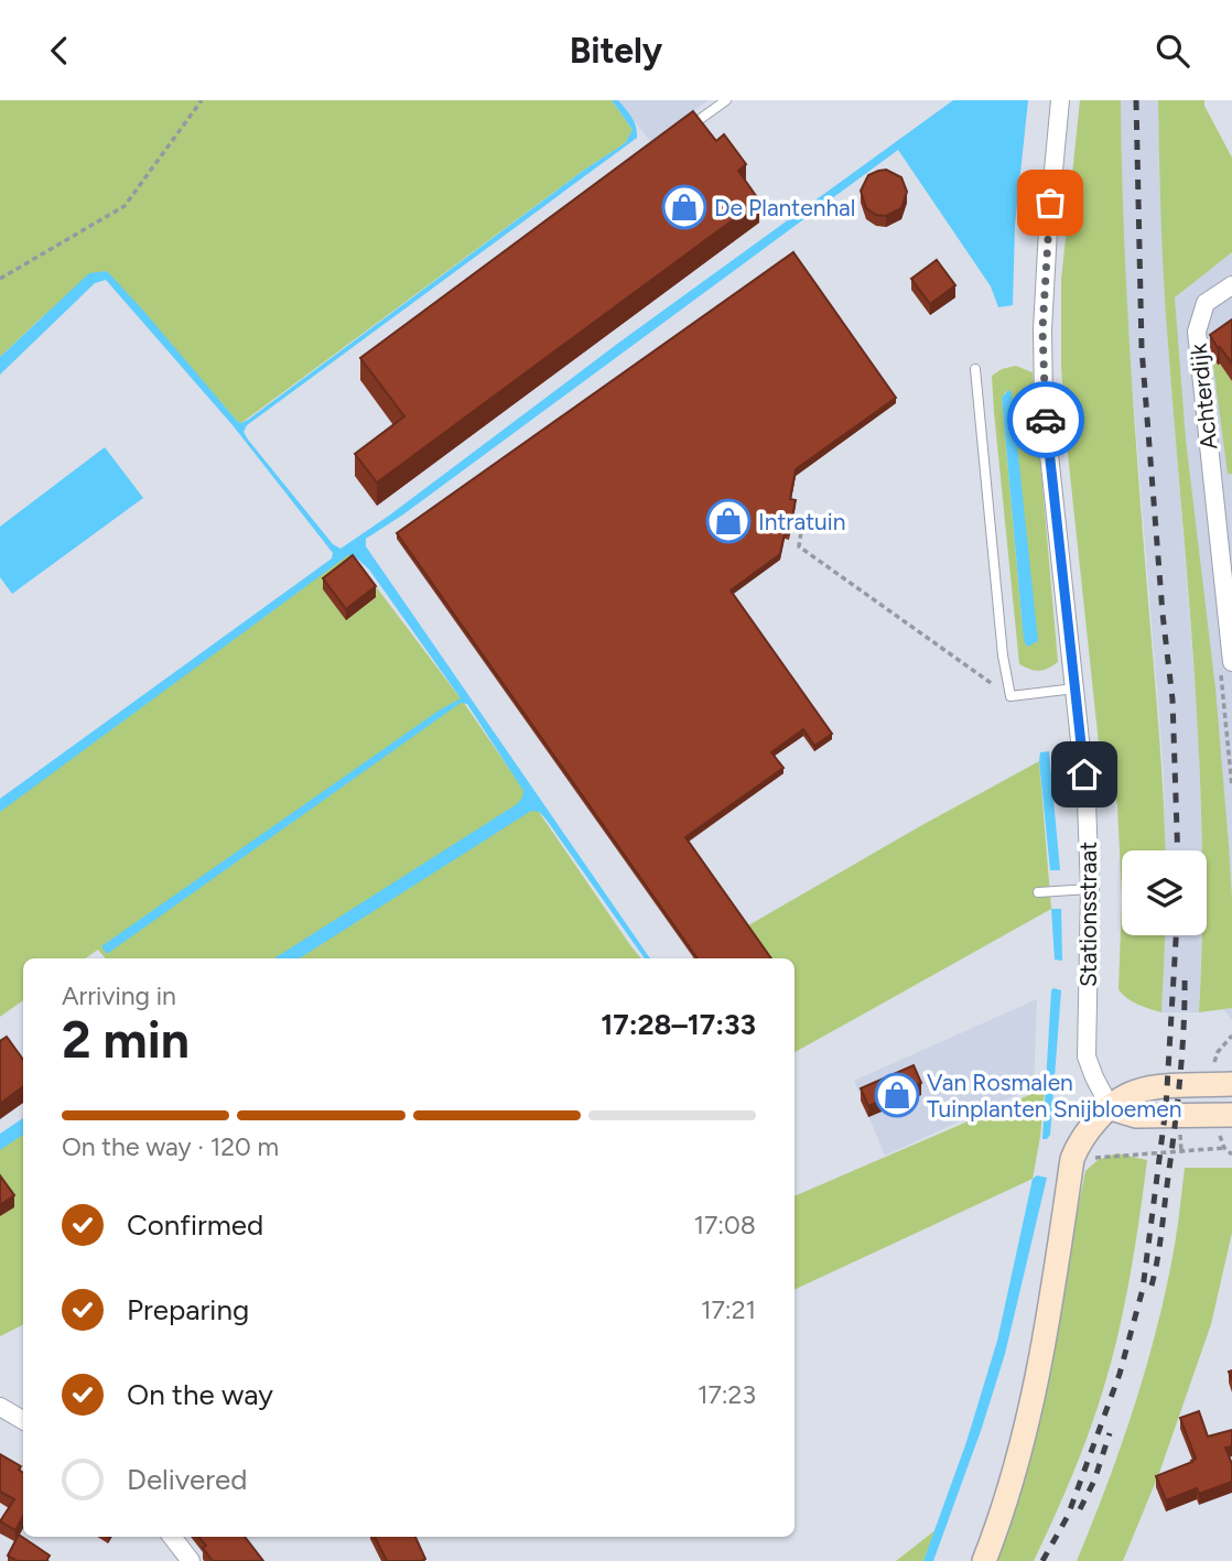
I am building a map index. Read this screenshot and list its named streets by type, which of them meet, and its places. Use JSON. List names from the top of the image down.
{
  "streets": {
    "street": ["Achterdijk", "Stationsstraat"]
  },
  "places": {
    "shop": ["De Plantenhal", "Intratuin", "Van Rosmalen Tuinplanten Snijbloemen"]
  },
  "page": {
    "header": "Bitely",
    "heading": ["2 min", "Arriving in", "17:28–17:33"],
    "bar": "On the way · 120 m",
    "list": [
      ["Confirmed", "17:08"],
      ["Preparing", "17:21"],
      ["On the way", "17:23"],
      "Delivered"
    ]
  }
}
